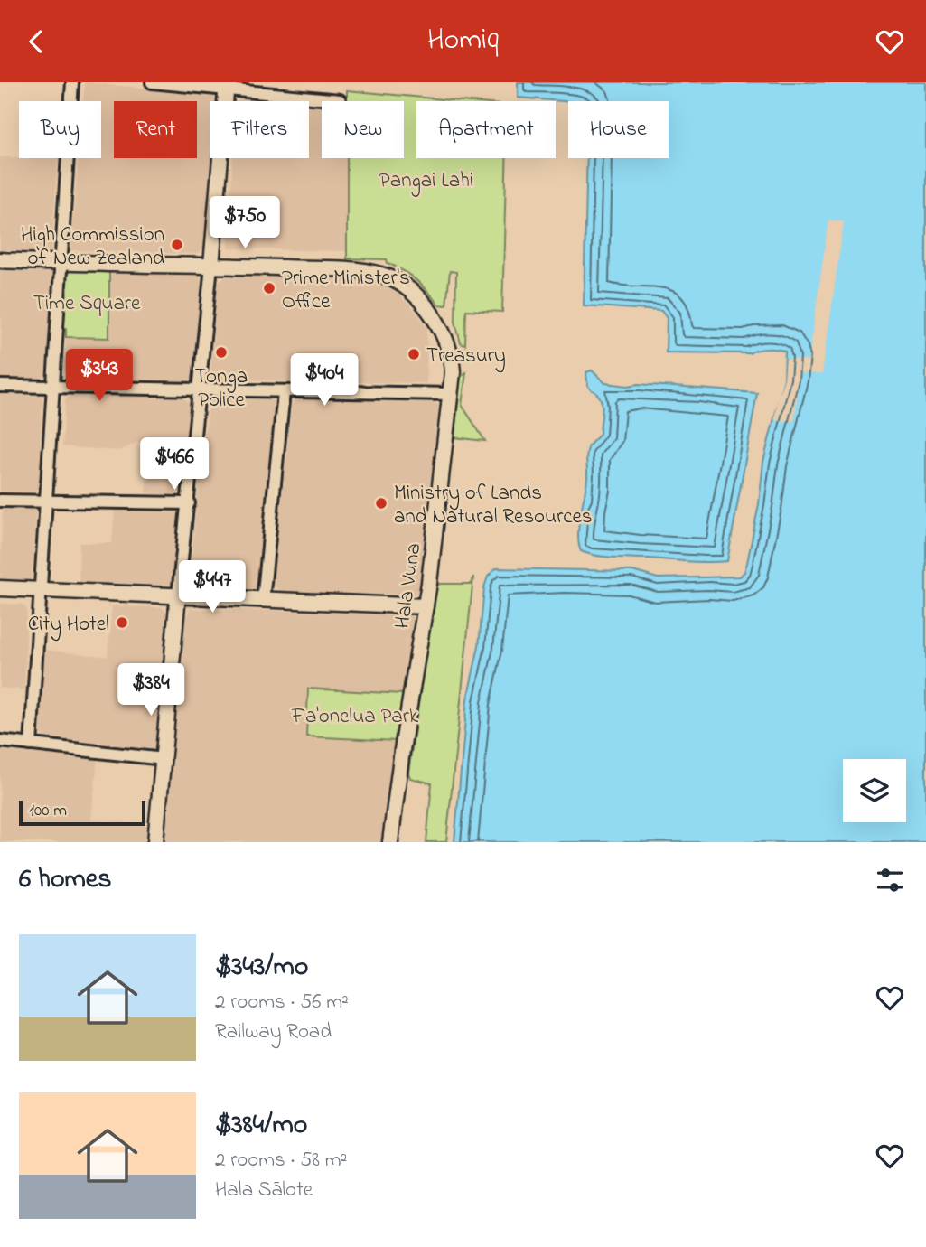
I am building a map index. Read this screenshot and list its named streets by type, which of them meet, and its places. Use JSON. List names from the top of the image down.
{
  "streets": {
    "main road": ["Hala Vuna"]
  },
  "parks": ["Pangai Lahi", "Time Square", "Fa'onelua Park"],
  "places": [
    "High Commission of New Zealand",
    "Prime Minister's Office",
    "Tonga Police",
    "Treasury",
    "Ministry of Lands and Natural Resources",
    "City Hotel"
  ],
  "scale_bar": "100 m",
  "page": {
    "header": "Homiq",
    "chip": [
      "Buy",
      "Rent",
      "Filters",
      "New",
      "Apartment",
      "House"
    ],
    "price": [
      "$750",
      "$343",
      "$404",
      "$466",
      "$447",
      "$384"
    ],
    "scale": "100 m",
    "heading": "6 homes",
    "list": [
      {
        "name": "$343/mo",
        "note": "2 rooms · 56 m² · Railway Road"
      },
      {
        "name": "$384/mo",
        "note": "2 rooms · 58 m² · Hala Sālote"
      }
    ]
  }
}
